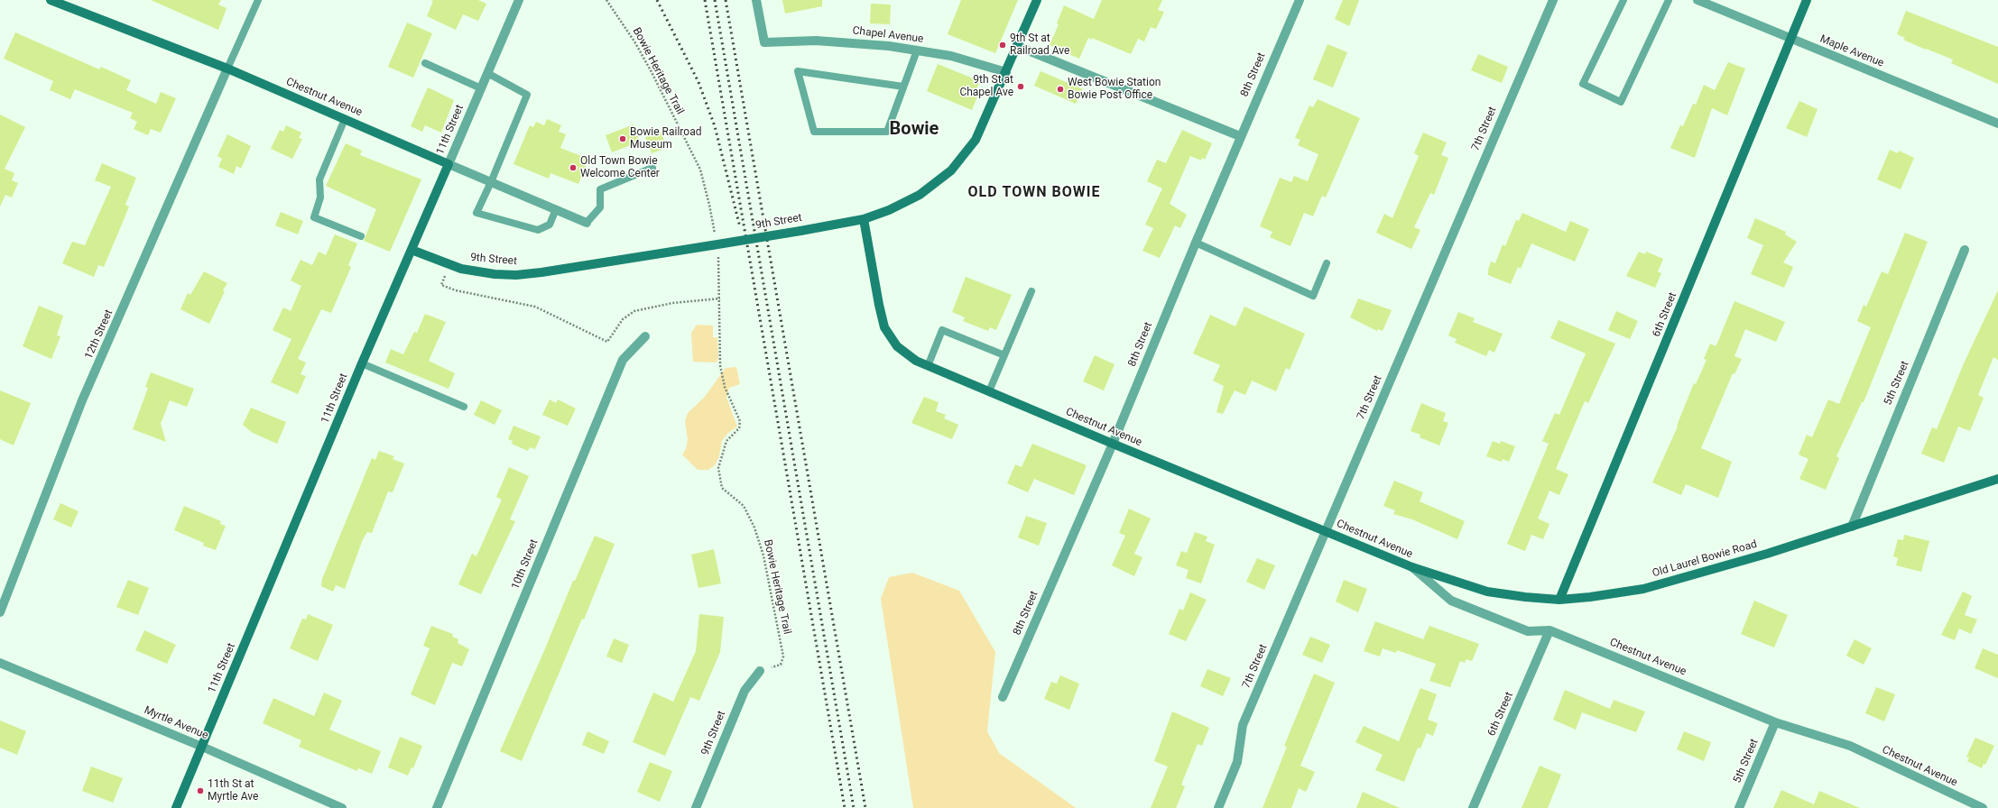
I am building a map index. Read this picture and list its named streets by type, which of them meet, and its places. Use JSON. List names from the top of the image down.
{
  "streets": {
    "street": [
      "Chapel Avenue",
      "Maple Avenue",
      "8th Street",
      "Chestnut Avenue",
      "7th Street",
      "11th Street",
      "9th Street",
      "6th Street",
      "12th Street",
      "5th Street",
      "Old Laurel Bowie Road",
      "10th Street",
      "Myrtle Avenue"
    ],
    "path": ["Bowie Heritage Trail"]
  },
  "crossings": [
    ["Chapel Avenue", "9th Street"],
    ["Maple Avenue", "6th Street"],
    ["Bowie Heritage Trail", "9th Street"],
    ["8th Street", "Chestnut Avenue"],
    ["Chestnut Avenue", "7th Street"],
    ["Chestnut Avenue", "11th Street"],
    ["Chestnut Avenue", "9th Street"],
    ["Chestnut Avenue", "6th Street"],
    ["Chestnut Avenue", "12th Street"],
    ["Chestnut Avenue", "5th Street"],
    ["Chestnut Avenue", "Old Laurel Bowie Road"],
    ["11th Street", "9th Street"],
    ["11th Street", "Myrtle Avenue"],
    ["6th Street", "Old Laurel Bowie Road"],
    ["5th Street", "Old Laurel Bowie Road"]
  ],
  "districts": ["Bowie", "OLD TOWN BOWIE"],
  "places": [
    "9th St at Railroad Ave",
    "9th St at Chapel Ave",
    "West Bowie Station Bowie Post Office",
    "Bowie Railroad Museum",
    "Old Town Bowie Welcome Center",
    "11th St at Myrtle Ave"
  ]
}
